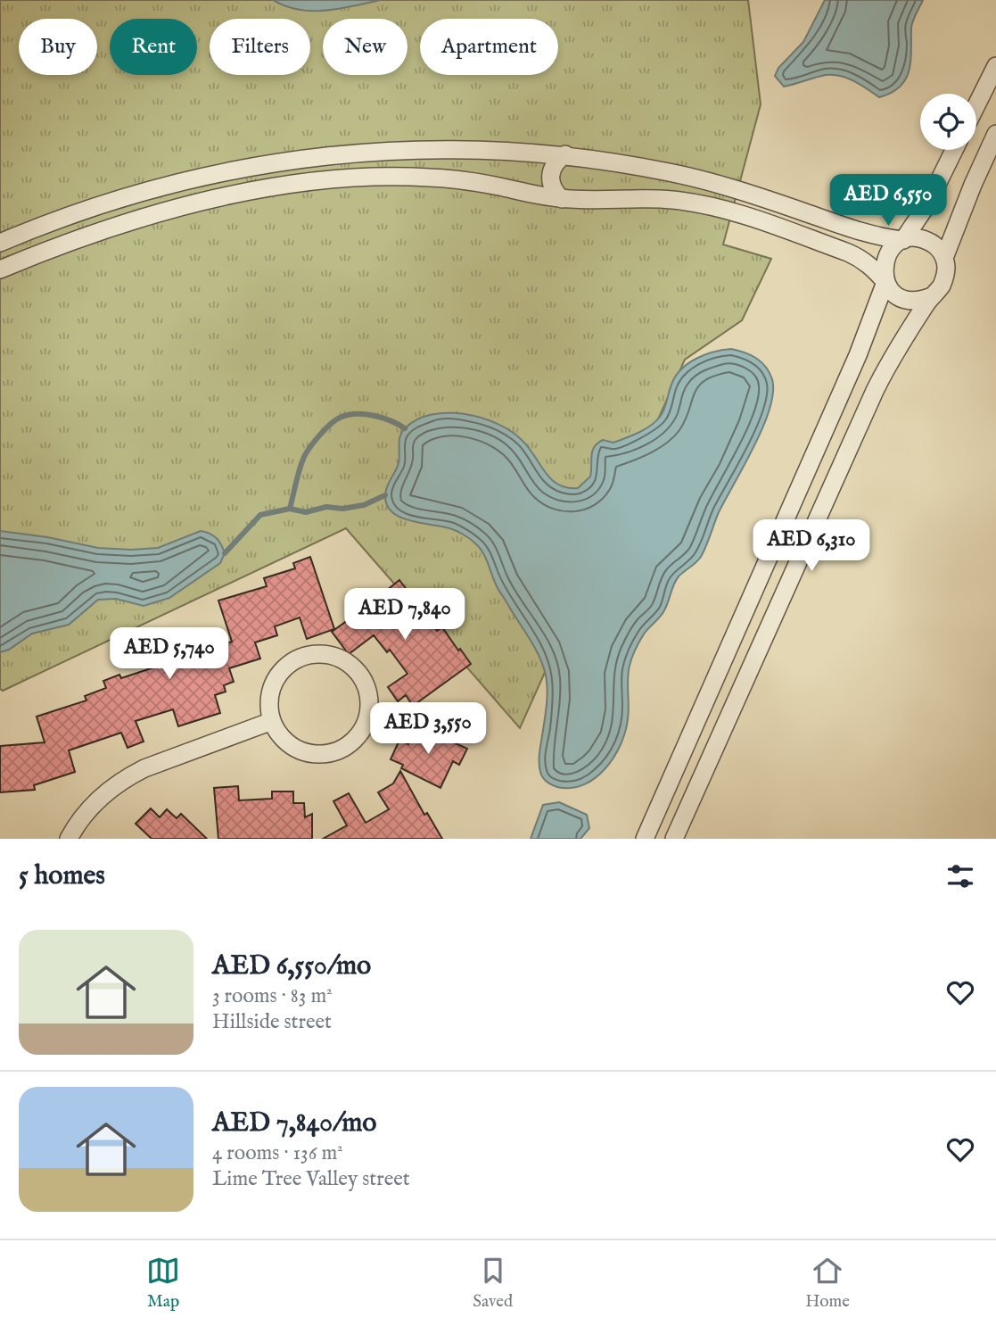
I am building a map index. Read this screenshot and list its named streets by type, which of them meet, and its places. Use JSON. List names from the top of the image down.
{
  "page": {
    "chip": [
      "Buy",
      "Rent",
      "Filters",
      "New",
      "Apartment"
    ],
    "price": [
      "AED 6,550",
      "AED 6,310",
      "AED 7,840",
      "AED 5,740",
      "AED 3,550"
    ],
    "heading": "5 homes",
    "list": [
      {
        "name": "AED 6,550/mo",
        "note": "3 rooms · 83 m² · Hillside street"
      },
      {
        "name": "AED 7,840/mo",
        "note": "4 rooms · 136 m² · Lime Tree Valley street"
      }
    ],
    "tabs": ["Map", "Saved", "Home"]
  }
}
